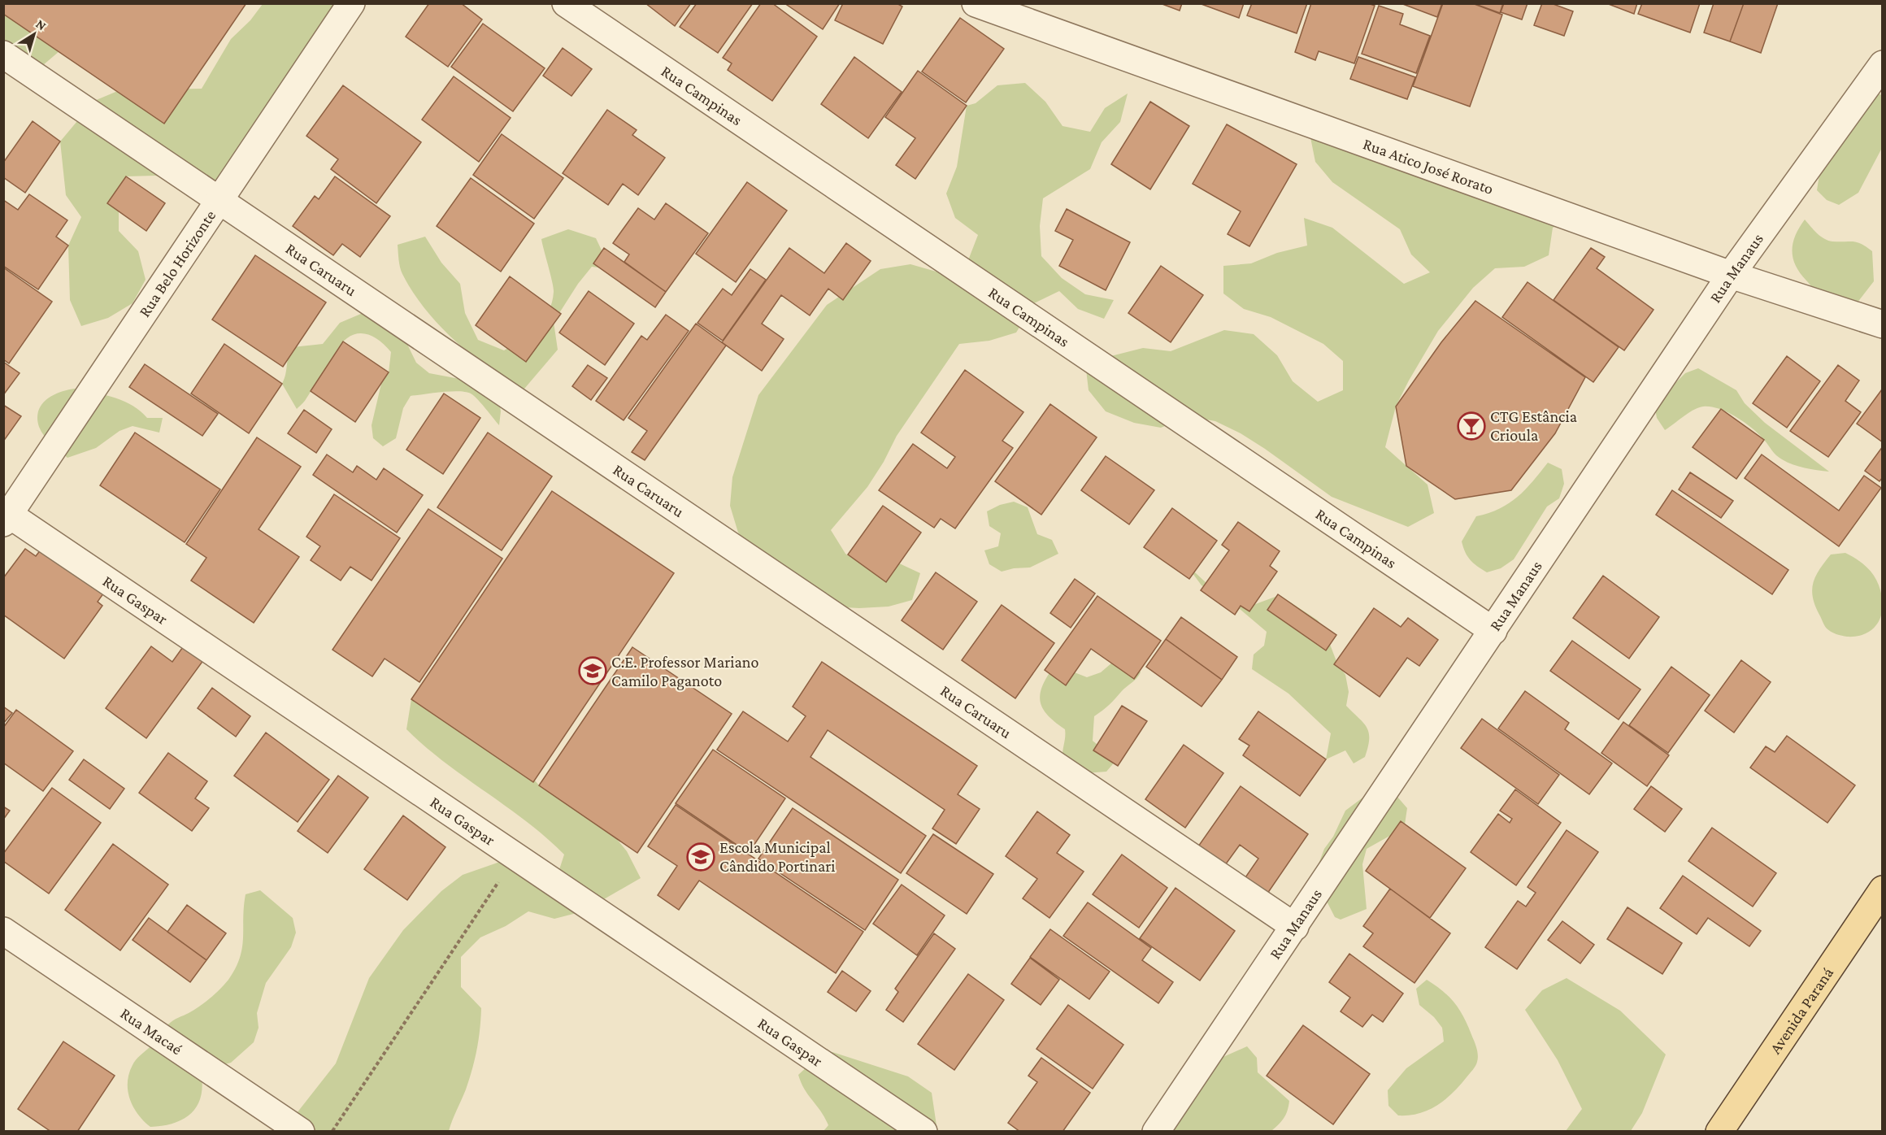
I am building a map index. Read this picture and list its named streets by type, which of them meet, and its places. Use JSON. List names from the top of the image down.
{
  "streets": {
    "main road": ["Avenida Paraná"],
    "street": [
      "Rua Campinas",
      "Rua Atico José Rorato",
      "Rua Belo Horizonte",
      "Rua Caruaru",
      "Rua Manaus",
      "Rua Gaspar",
      "Rua Macaé"
    ]
  },
  "crossings": [
    ["Rua Campinas", "Rua Manaus"],
    ["Rua Atico José Rorato", "Rua Manaus"],
    ["Rua Belo Horizonte", "Rua Caruaru"],
    ["Rua Belo Horizonte", "Rua Gaspar"],
    ["Rua Caruaru", "Rua Manaus"]
  ],
  "places": {
    "bar": ["CTG Estância Crioula"],
    "school or university": ["C.E. Professor Mariano Camilo Paganoto", "Escola Municipal Cândido Portinari"]
  },
  "north": "top right"
}
